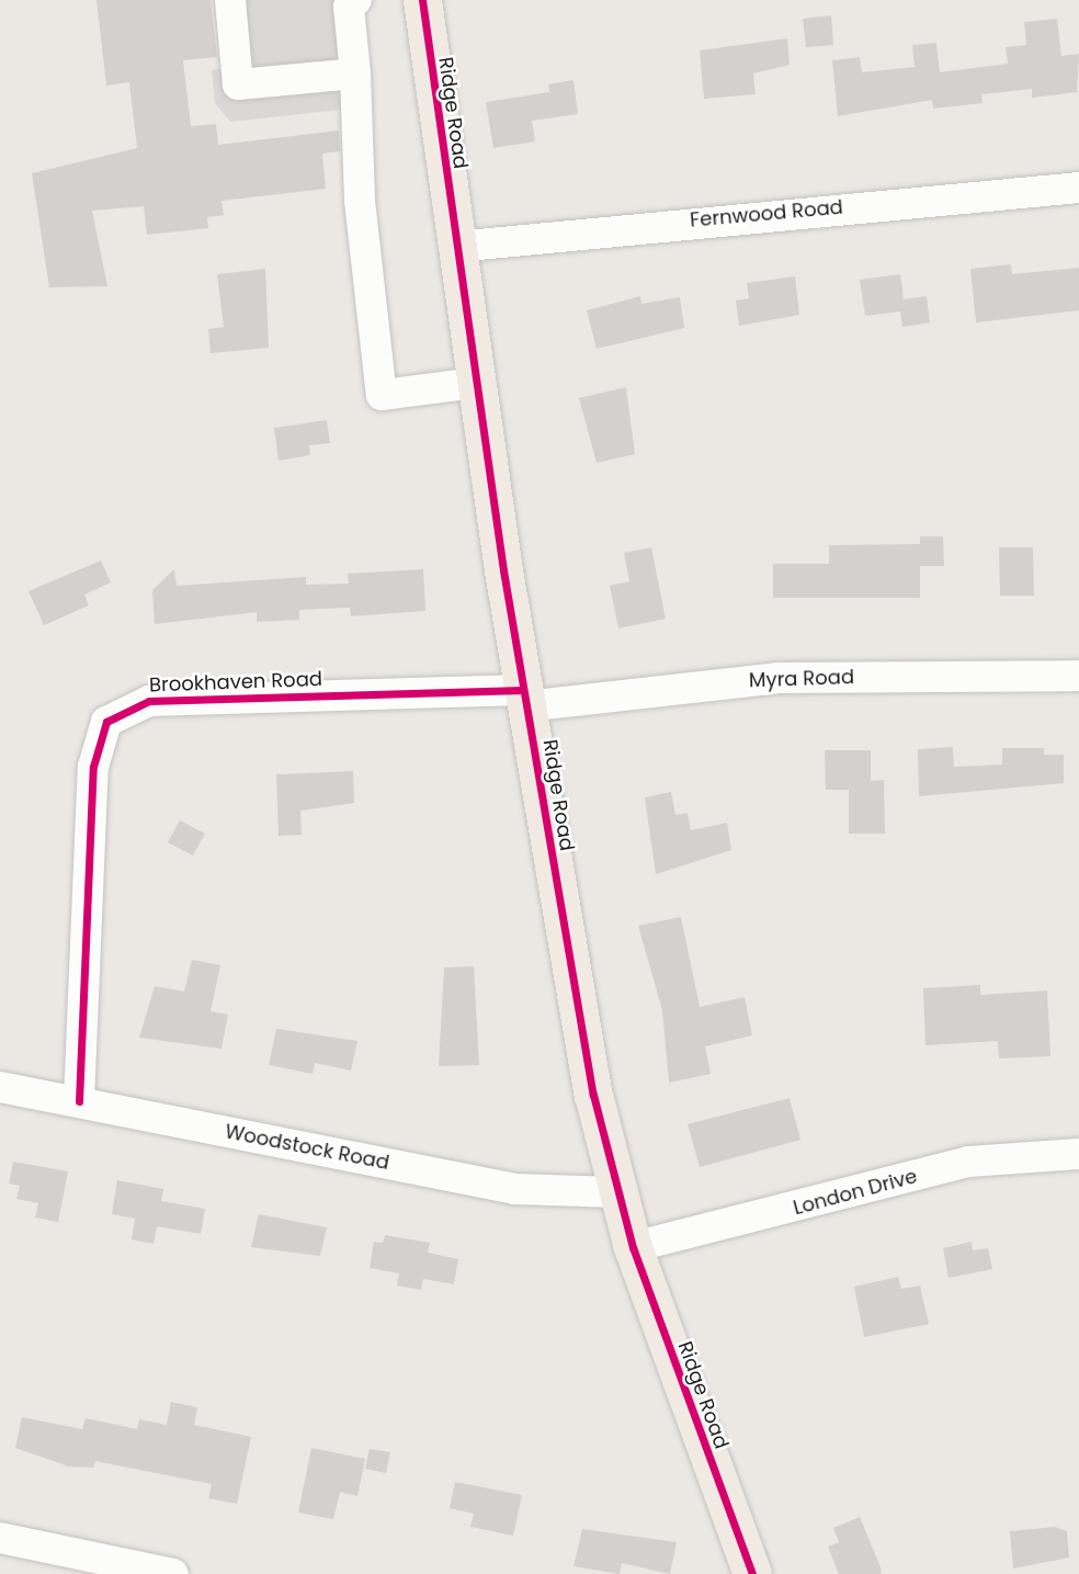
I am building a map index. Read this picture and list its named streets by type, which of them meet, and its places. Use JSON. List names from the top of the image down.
{
  "streets": {
    "main road": ["Ridge Road"],
    "street": [
      "Fernwood Road",
      "Myra Road",
      "Brookhaven Road",
      "Woodstock Road",
      "London Drive"
    ]
  },
  "crossings": [
    ["Ridge Road", "Fernwood Road"],
    ["Ridge Road", "Myra Road"],
    ["Ridge Road", "Brookhaven Road"],
    ["Ridge Road", "Woodstock Road"],
    ["Ridge Road", "London Drive"],
    ["Myra Road", "Brookhaven Road"],
    ["Brookhaven Road", "Woodstock Road"]
  ]
}
